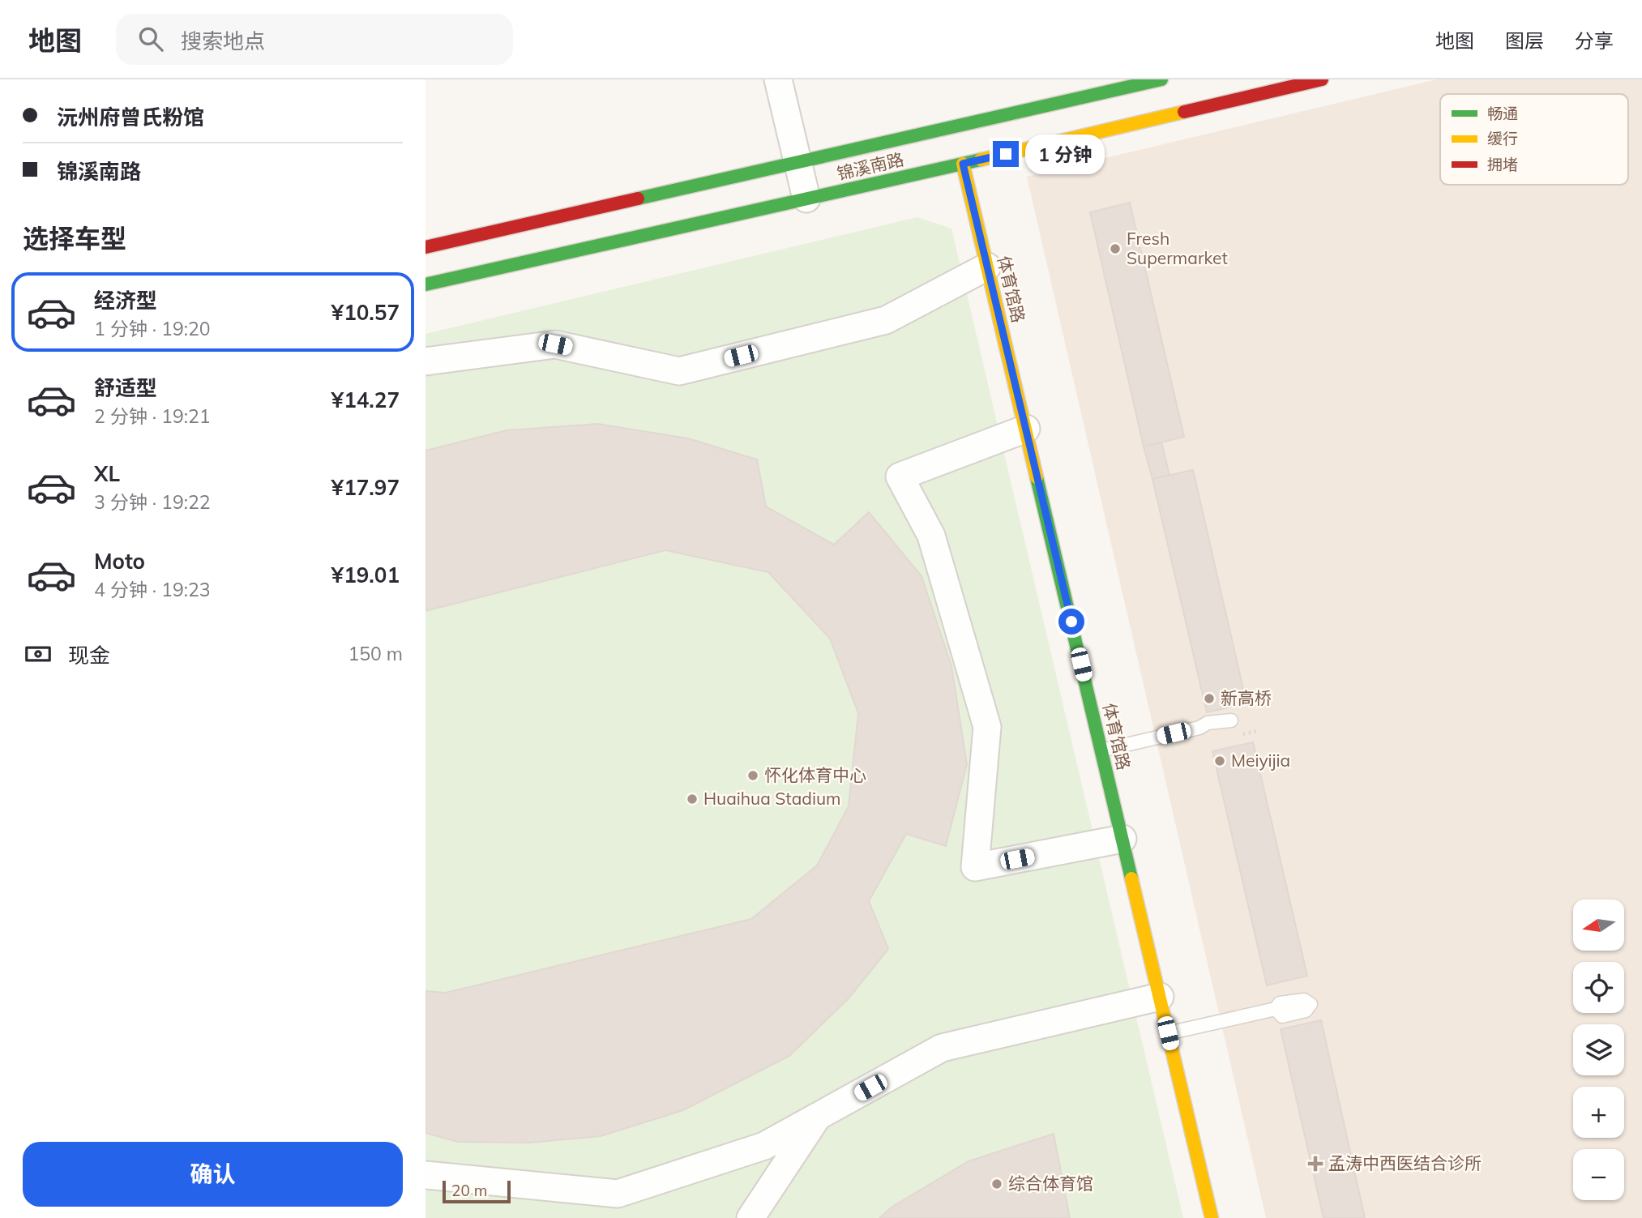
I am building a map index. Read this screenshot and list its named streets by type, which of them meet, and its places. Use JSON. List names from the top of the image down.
{
  "streets": {
    "main road": ["锦溪南路", "体育馆路"]
  },
  "crossings": [
    ["锦溪南路", "体育馆路"]
  ],
  "places": {
    "other": [
      "Fresh Supermarket",
      "新高桥",
      "Meiyijia",
      "怀化体育中心",
      "Huaihua Stadium",
      "综合体育馆"
    ],
    "health": ["孟涛中西医结合诊所"]
  },
  "legend": ["畅通", "缓行", "拥堵"],
  "scale_bar": "20 m",
  "north": "left",
  "page": {
    "header": "地图",
    "search": "搜索地点",
    "nav": ["地图", "图层", "分享"],
    "banner": ["沅州府曾氏粉馆", "锦溪南路"],
    "bubble": "1 分钟",
    "heading": "选择车型",
    "list": [
      {
        "name": "经济型",
        "note": "1 分钟 · 19:20",
        "value": "¥10.57"
      },
      {
        "name": "舒适型",
        "note": "2 分钟 · 19:21",
        "value": "¥14.27"
      },
      {
        "name": "XL",
        "note": "3 分钟 · 19:22",
        "value": "¥17.97"
      },
      {
        "name": "Moto",
        "note": "4 分钟 · 19:23",
        "value": "¥19.01"
      }
    ],
    "pay": ["现金", "150 m"],
    "map_buttons": ["+", "−"],
    "buttons": "确认",
    "scale": "20 m"
  }
}
